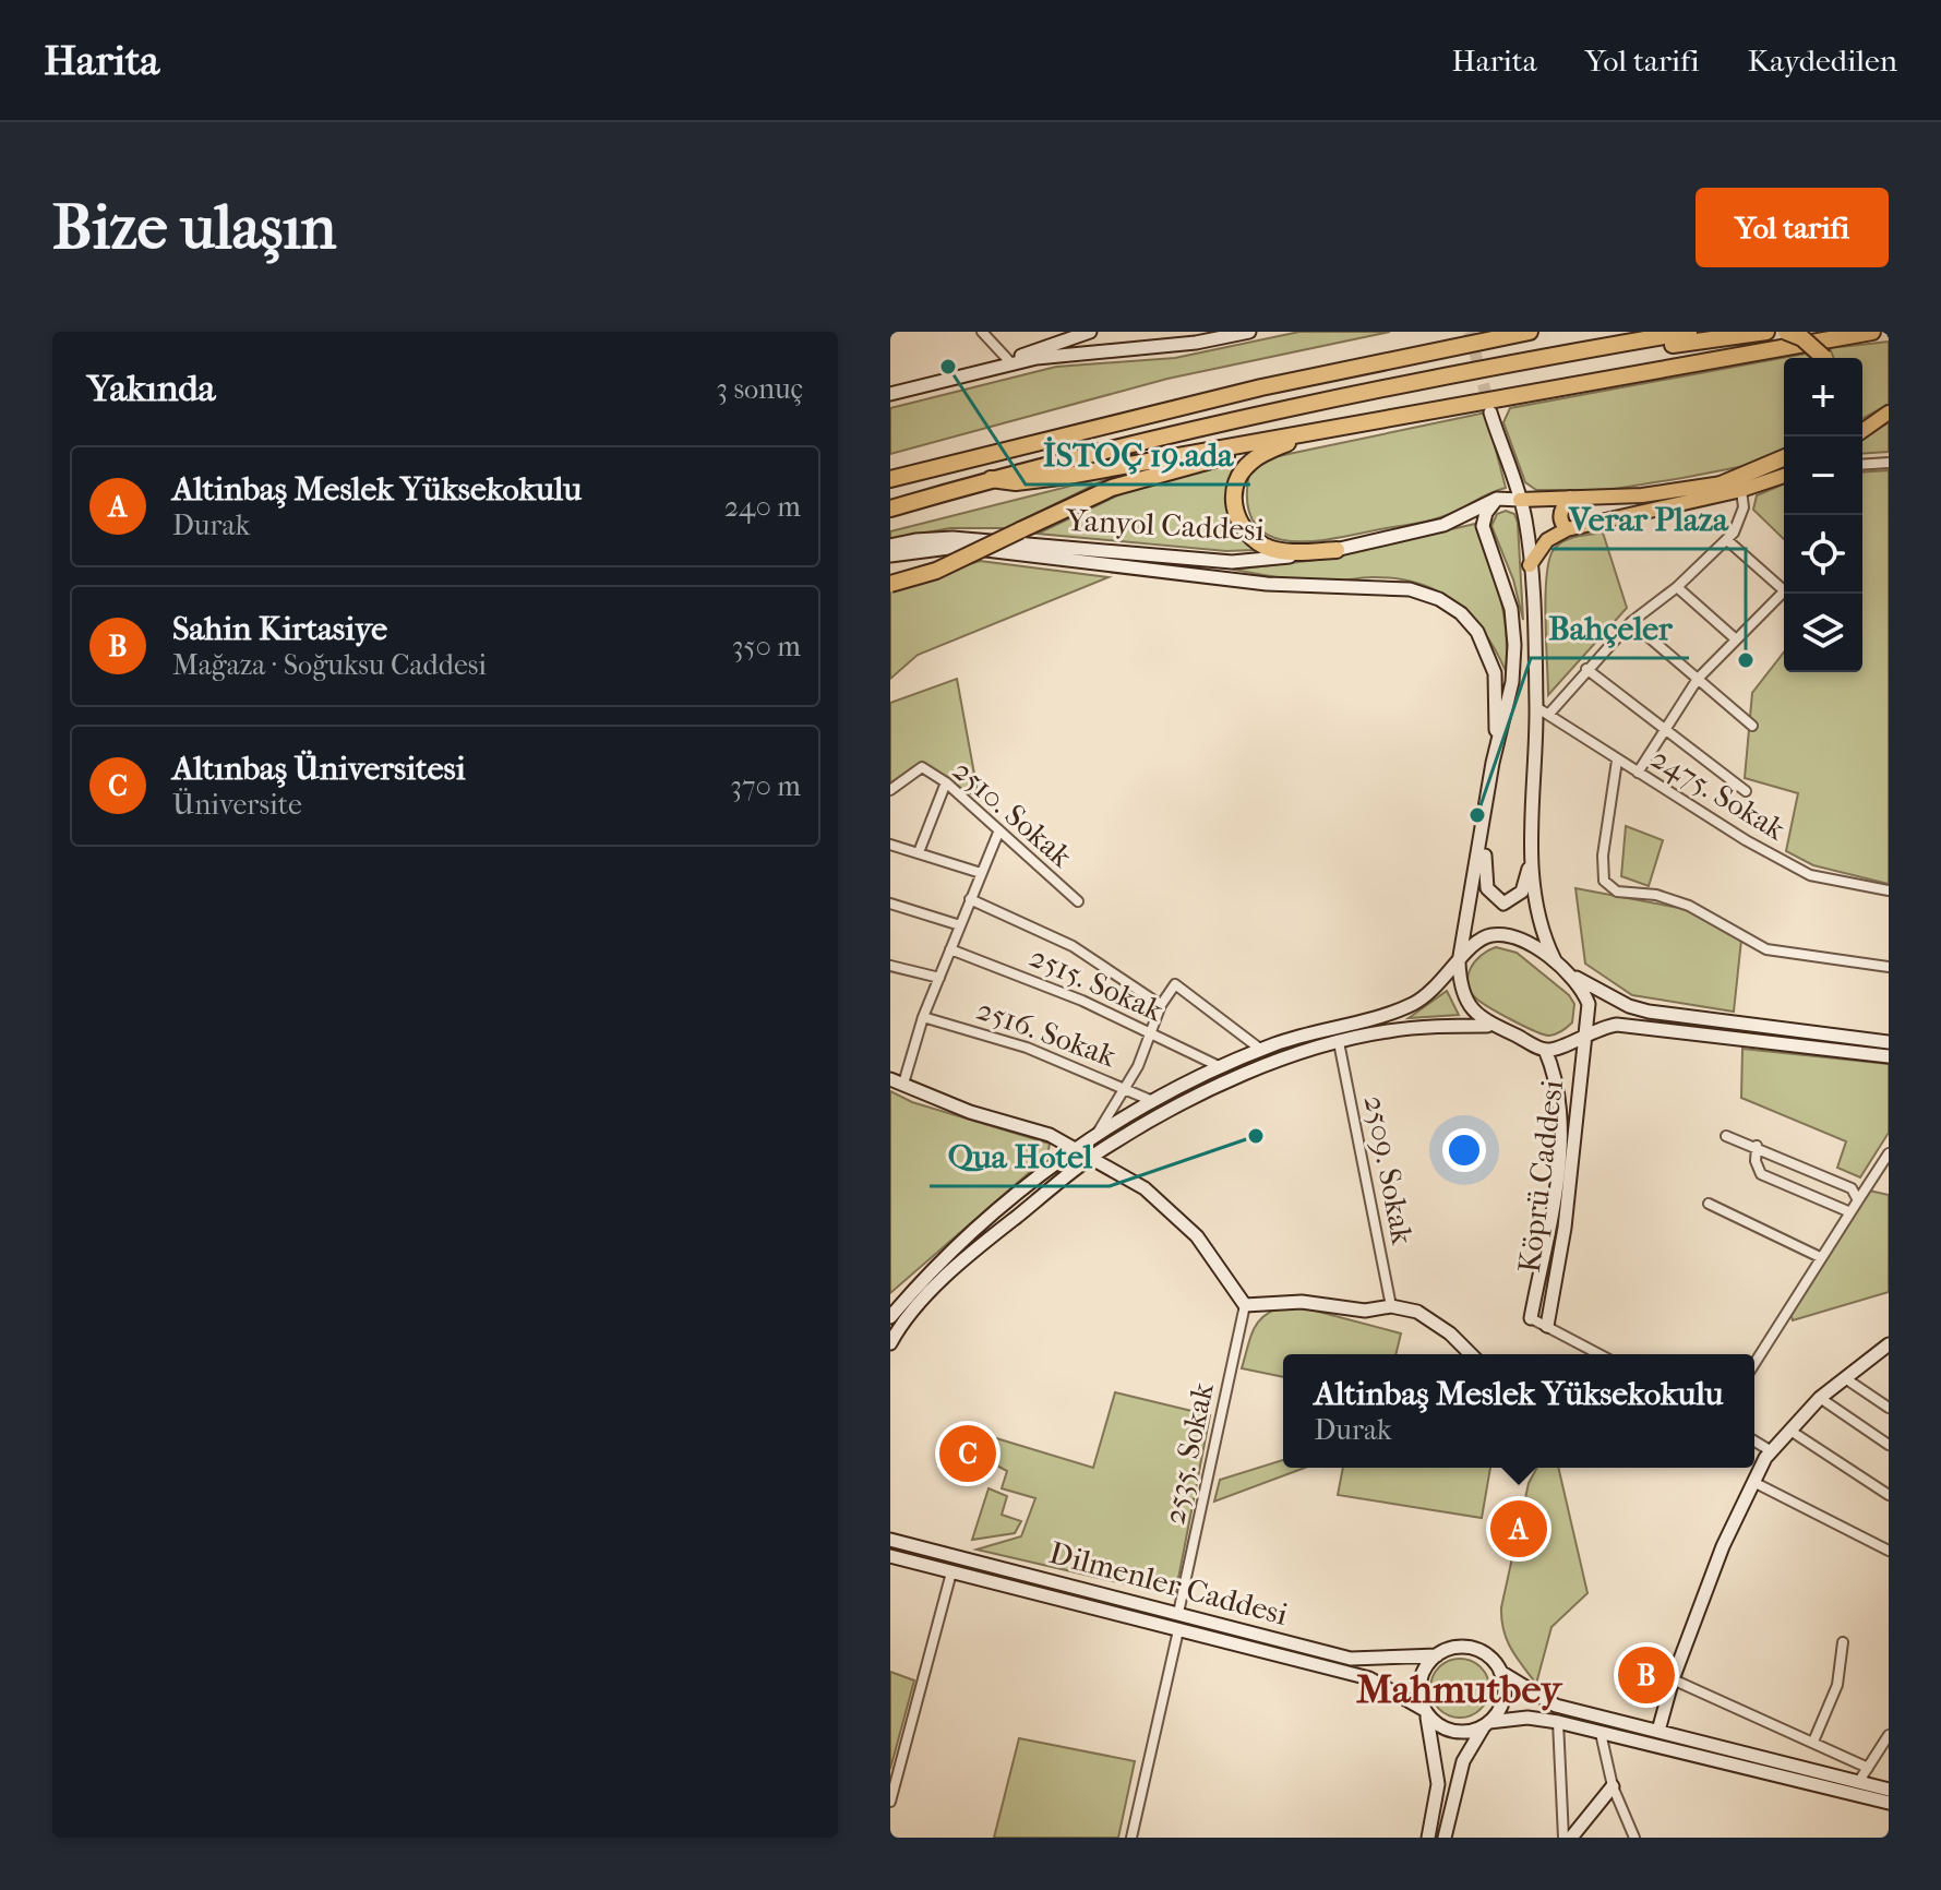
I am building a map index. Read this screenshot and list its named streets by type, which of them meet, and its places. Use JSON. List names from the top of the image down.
{
  "streets": {
    "main road": ["Yanyol Caddesi", "Köprü Caddesi", "Dilmenler Caddesi"],
    "street": [
      "2475. Sokak",
      "2510. Sokak",
      "2515. Sokak",
      "2516. Sokak",
      "2509. Sokak",
      "2535. Sokak"
    ]
  },
  "crossings": [
    ["2535. Sokak", "Dilmenler Caddesi"]
  ],
  "districts": ["Mahmutbey"],
  "places": [
    "İSTOÇ 19.ada",
    "Verar Plaza",
    "Bahçeler",
    "Qua Hotel"
  ],
  "page": {
    "header": "Harita",
    "nav": ["Harita", "Yol tarifi", "Kaydedilen"],
    "buttons": "Yol tarifi",
    "title": "Bize ulaşın",
    "heading": ["Yakında", "3 sonuç"],
    "map_buttons": ["+", "−"],
    "list": [
      {
        "mark": "A",
        "name": "Altinbaş Meslek Yüksekokulu",
        "note": "Durak",
        "value": "240 m"
      },
      {
        "mark": "B",
        "name": "Sahin Kirtasiye",
        "note": "Mağaza · Soğuksu Caddesi",
        "value": "350 m"
      },
      {
        "mark": "C",
        "name": "Altınbaş Üniversitesi",
        "note": "Üniversite",
        "value": "370 m"
      }
    ],
    "popup": ["Altinbaş Meslek Yüksekokulu", "Durak"],
    "pins": ["C", "A", "B"]
  }
}
